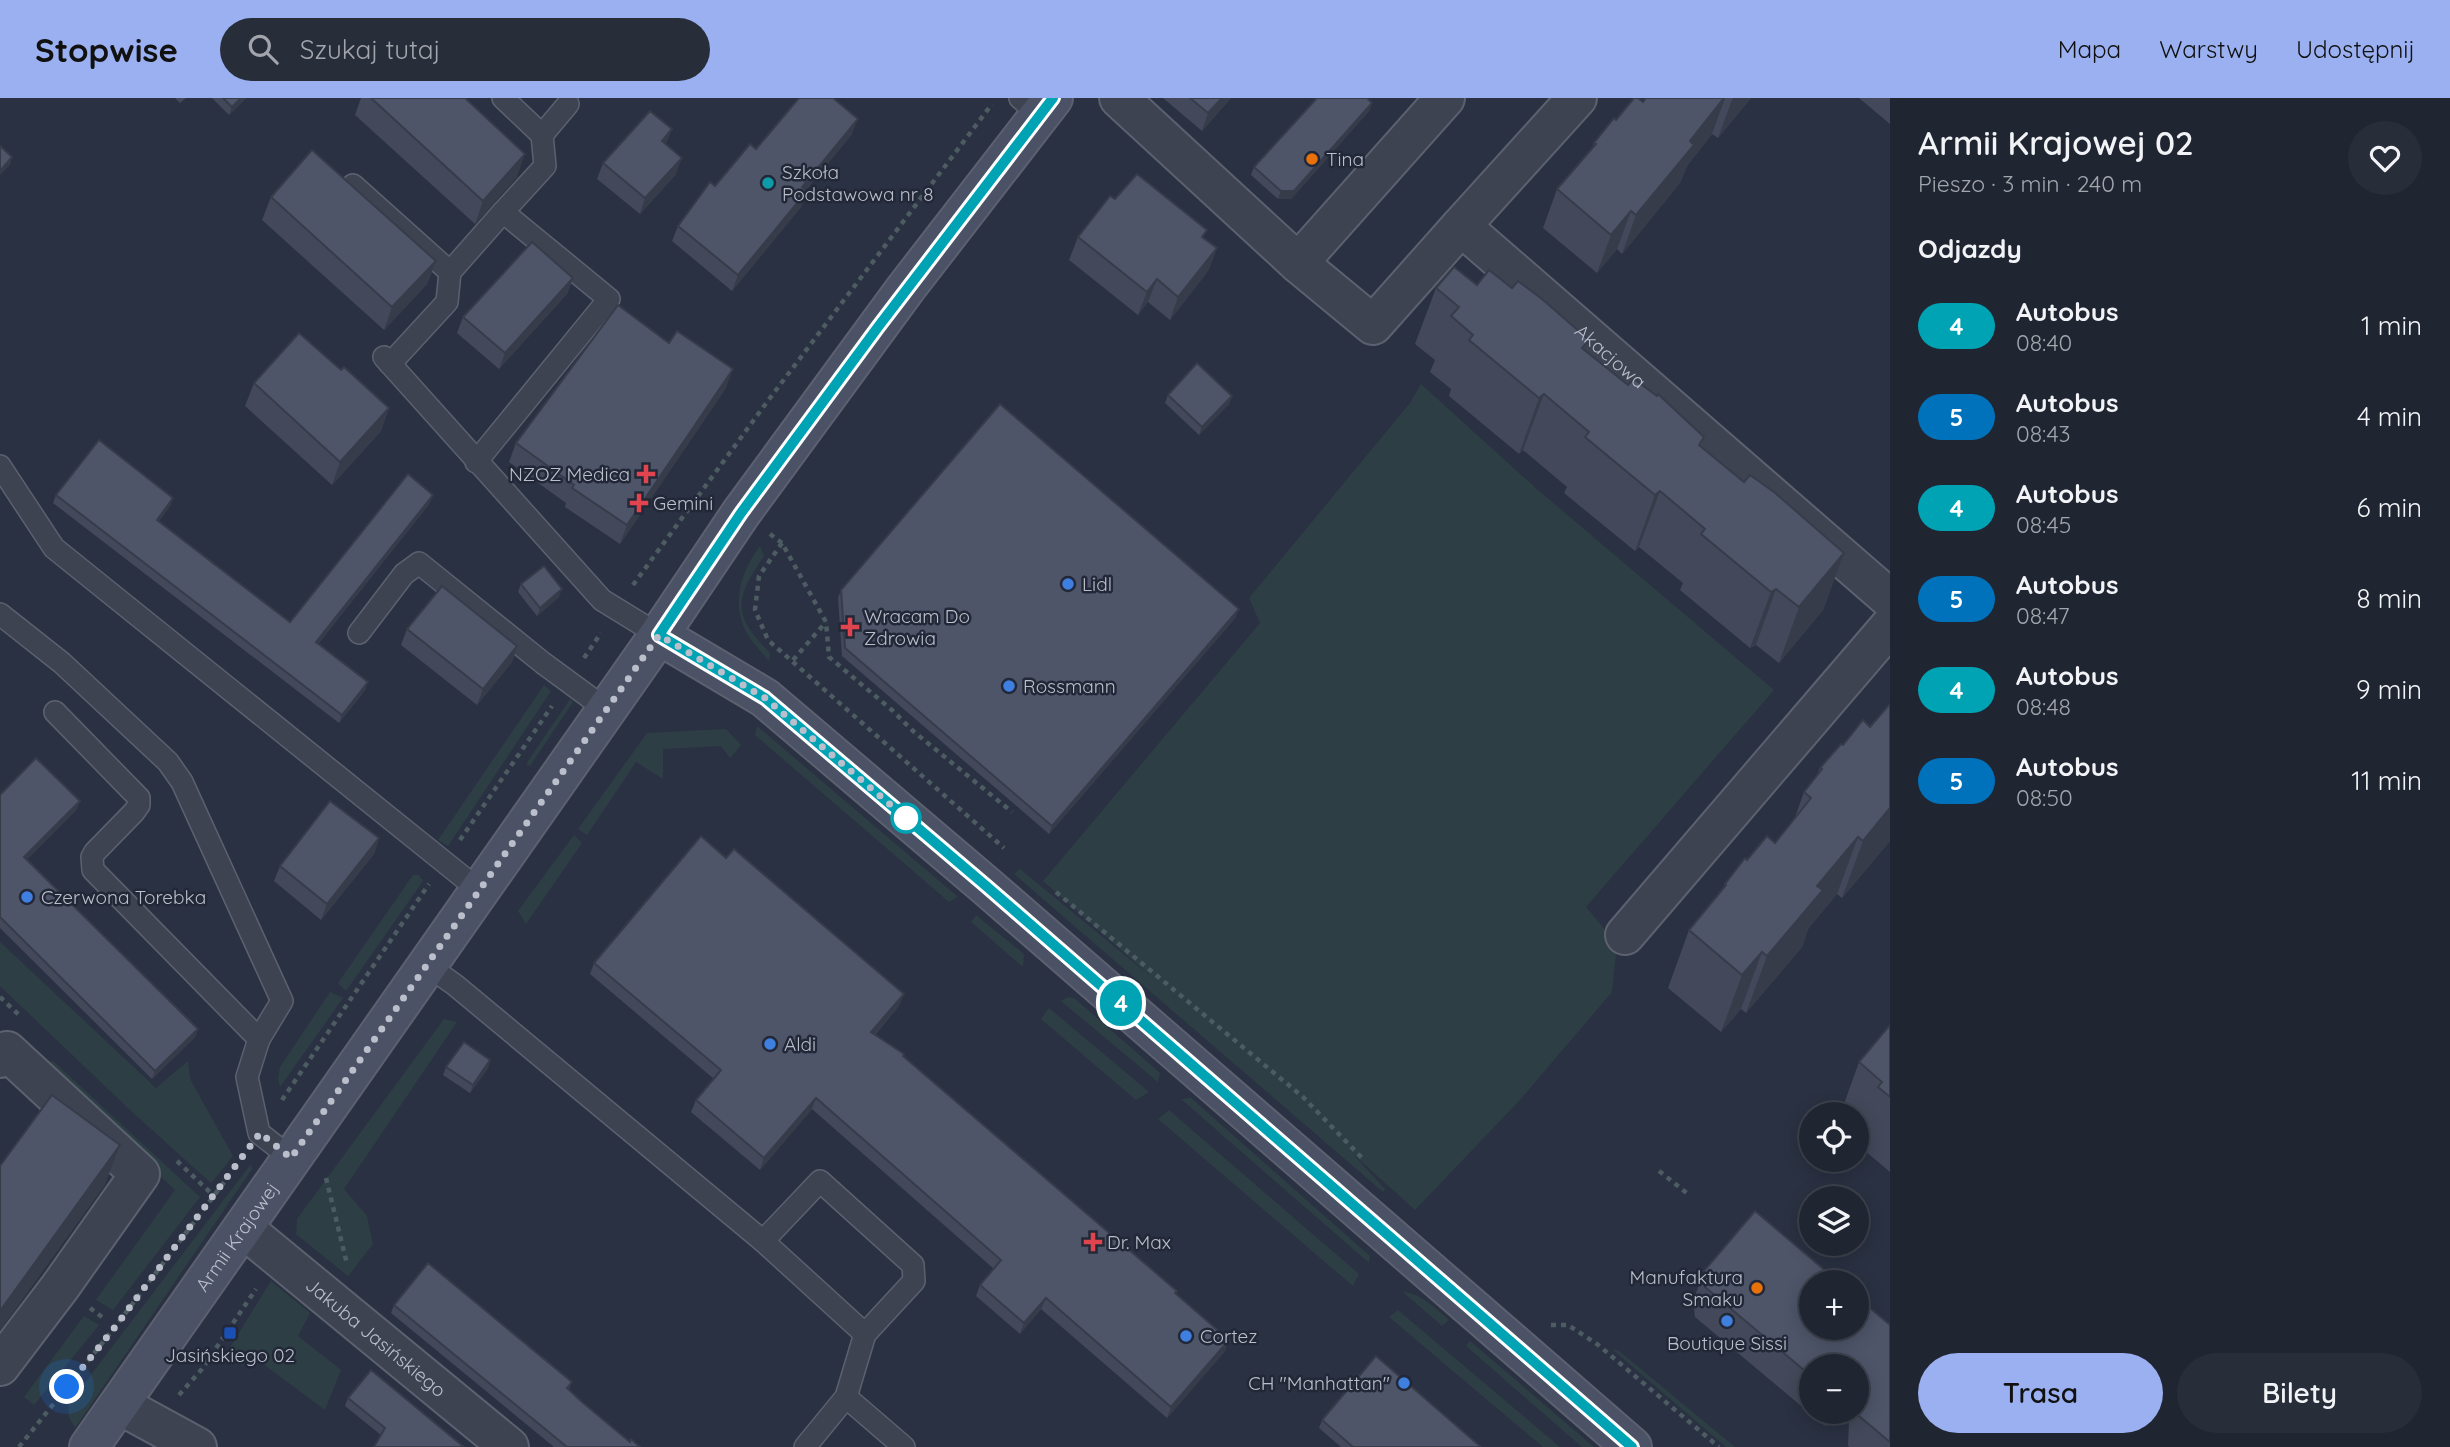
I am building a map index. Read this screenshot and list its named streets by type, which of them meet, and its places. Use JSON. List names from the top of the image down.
{
  "streets": {
    "street": ["Akacjowa", "Armii Krajowej", "Jakuba Jasińskiego"]
  },
  "crossings": [
    ["Armii Krajowej", "Jakuba Jasińskiego"]
  ],
  "places": {
    "other": [
      "Tina",
      "Szkoła Podstawowa nr 8",
      "Lidl",
      "Rossmann",
      "Czerwona Torebka",
      "Aldi",
      "Manufaktura Smaku",
      "Boutique Sissi",
      "Cortez",
      "CH \"Manhattan\""
    ],
    "health": [
      "NZOZ Medica",
      "Gemini",
      "Wracam Do Zdrowia",
      "Dr. Max"
    ],
    "transit": ["Jasińskiego 02"]
  },
  "lines": ["bus line 4"],
  "page": {
    "header": "Stopwise",
    "search": "Szukaj tutaj",
    "nav": ["Mapa", "Warstwy", "Udostępnij"],
    "on_map": "4",
    "heading": [
      ["Armii Krajowej 02", "Pieszo · 3 min · 240 m"],
      "Odjazdy"
    ],
    "list": [
      {
        "mark": "4",
        "name": "Autobus",
        "note": "08:40",
        "value": "1 min"
      },
      {
        "mark": "5",
        "name": "Autobus",
        "note": "08:43",
        "value": "4 min"
      },
      {
        "mark": "4",
        "name": "Autobus",
        "note": "08:45",
        "value": "6 min"
      },
      {
        "mark": "5",
        "name": "Autobus",
        "note": "08:47",
        "value": "8 min"
      },
      {
        "mark": "4",
        "name": "Autobus",
        "note": "08:48",
        "value": "9 min"
      },
      {
        "mark": "5",
        "name": "Autobus",
        "note": "08:50",
        "value": "11 min"
      }
    ],
    "map_buttons": ["+", "−"],
    "buttons": ["Trasa", "Bilety"]
  }
}
